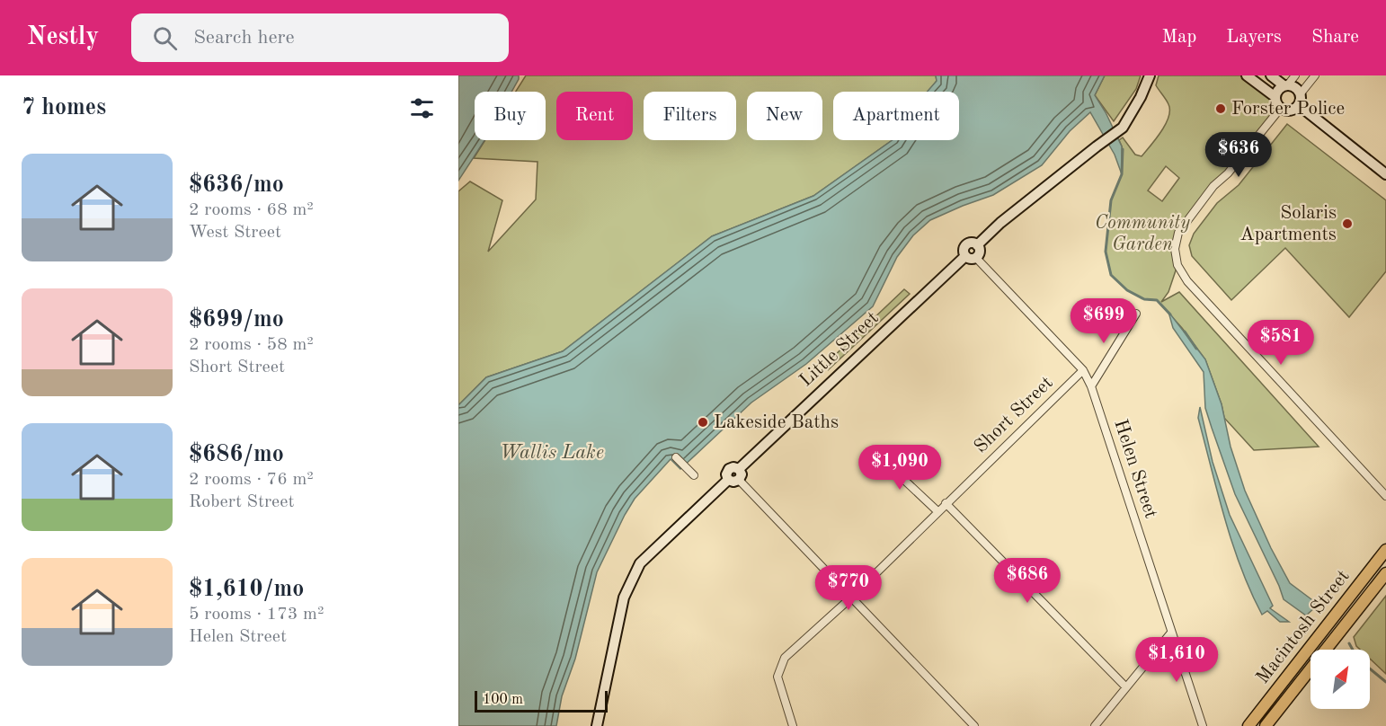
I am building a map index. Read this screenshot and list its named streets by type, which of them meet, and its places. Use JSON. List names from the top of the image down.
{
  "streets": {
    "main road": ["Macintosh Street"],
    "street": ["Little Street", "Short Street", "Helen Street"]
  },
  "crossings": [
    ["Little Street", "Helen Street"],
    ["Short Street", "Helen Street"]
  ],
  "water": ["Wallis Lake"],
  "parks": ["Community Garden"],
  "places": ["Forster Police", "Solaris Apartments", "Lakeside Baths"],
  "scale_bar": "100 m",
  "north": "top right",
  "page": {
    "header": "Nestly",
    "search": "Search here",
    "nav": ["Map", "Layers", "Share"],
    "heading": "7 homes",
    "chip": [
      "Buy",
      "Rent",
      "Filters",
      "New",
      "Apartment"
    ],
    "price": [
      "$636",
      "$699",
      "$581",
      "$1,090",
      "$686",
      "$770",
      "$1,610"
    ],
    "list": [
      {
        "name": "$636/mo",
        "note": "2 rooms · 68 m² · West Street"
      },
      {
        "name": "$699/mo",
        "note": "2 rooms · 58 m² · Short Street"
      },
      {
        "name": "$686/mo",
        "note": "2 rooms · 76 m² · Robert Street"
      },
      {
        "name": "$1,610/mo",
        "note": "5 rooms · 173 m² · Helen Street"
      }
    ],
    "scale": "100 m"
  }
}
